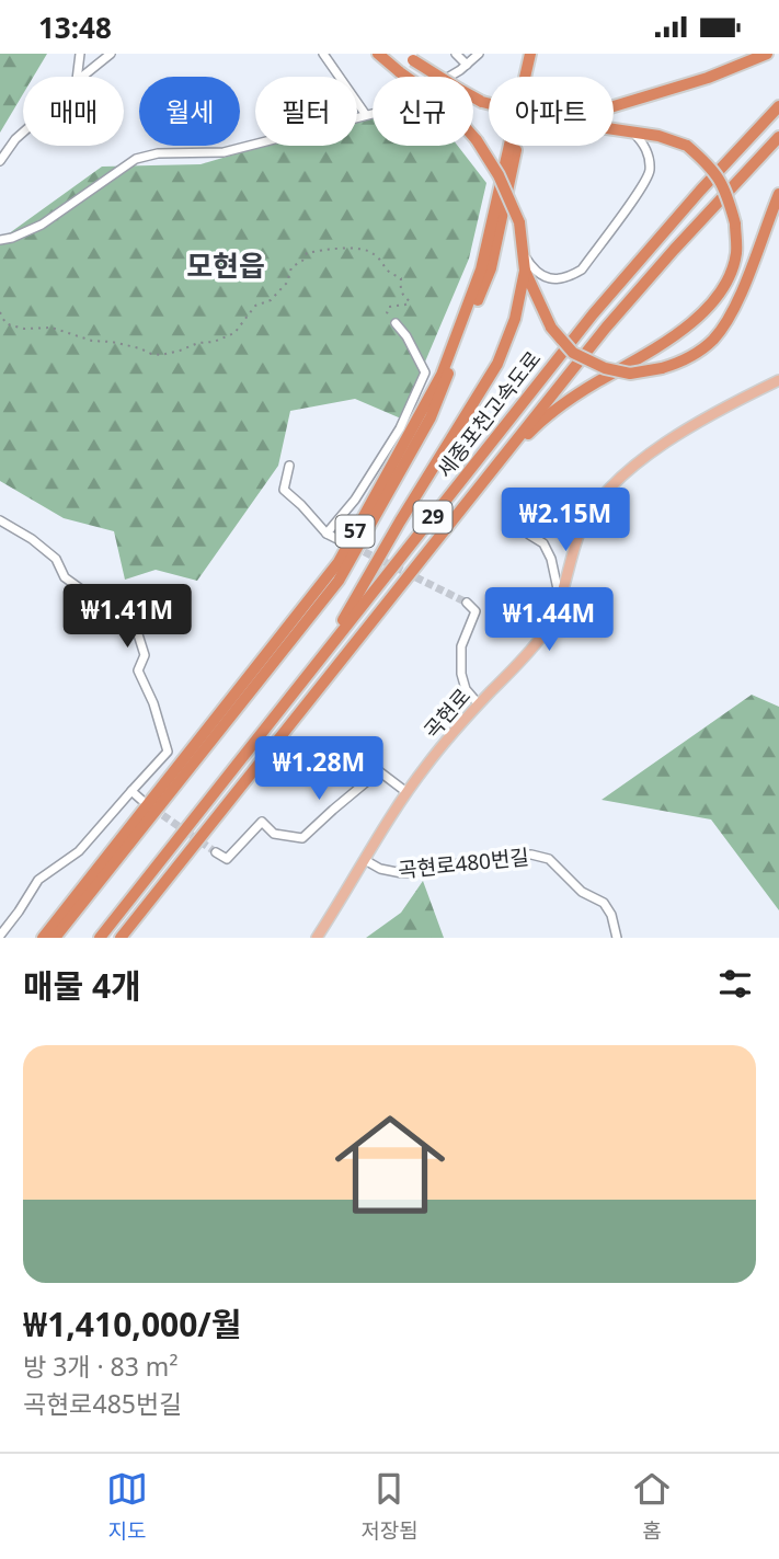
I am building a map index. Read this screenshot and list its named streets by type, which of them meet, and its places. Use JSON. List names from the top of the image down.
{
  "streets": {
    "highway": ["세종포천고속도로", "29", "57"],
    "main road": ["곡현로"],
    "street": ["곡현로480번길"]
  },
  "crossings": [
    ["곡현로", "곡현로480번길"]
  ],
  "districts": ["모현읍"],
  "page": {
    "status": "13:48",
    "chip": [
      "매매",
      "월세",
      "필터",
      "신규",
      "아파트"
    ],
    "price": [
      "₩2.15M",
      "₩1.41M",
      "₩1.44M",
      "₩1.28M"
    ],
    "heading": "매물 4개",
    "list": [
      {
        "name": "₩1,410,000/월",
        "note": "방 3개 · 83 m² · 곡현로485번길"
      }
    ],
    "tabs": ["지도", "저장됨", "홈"]
  }
}
